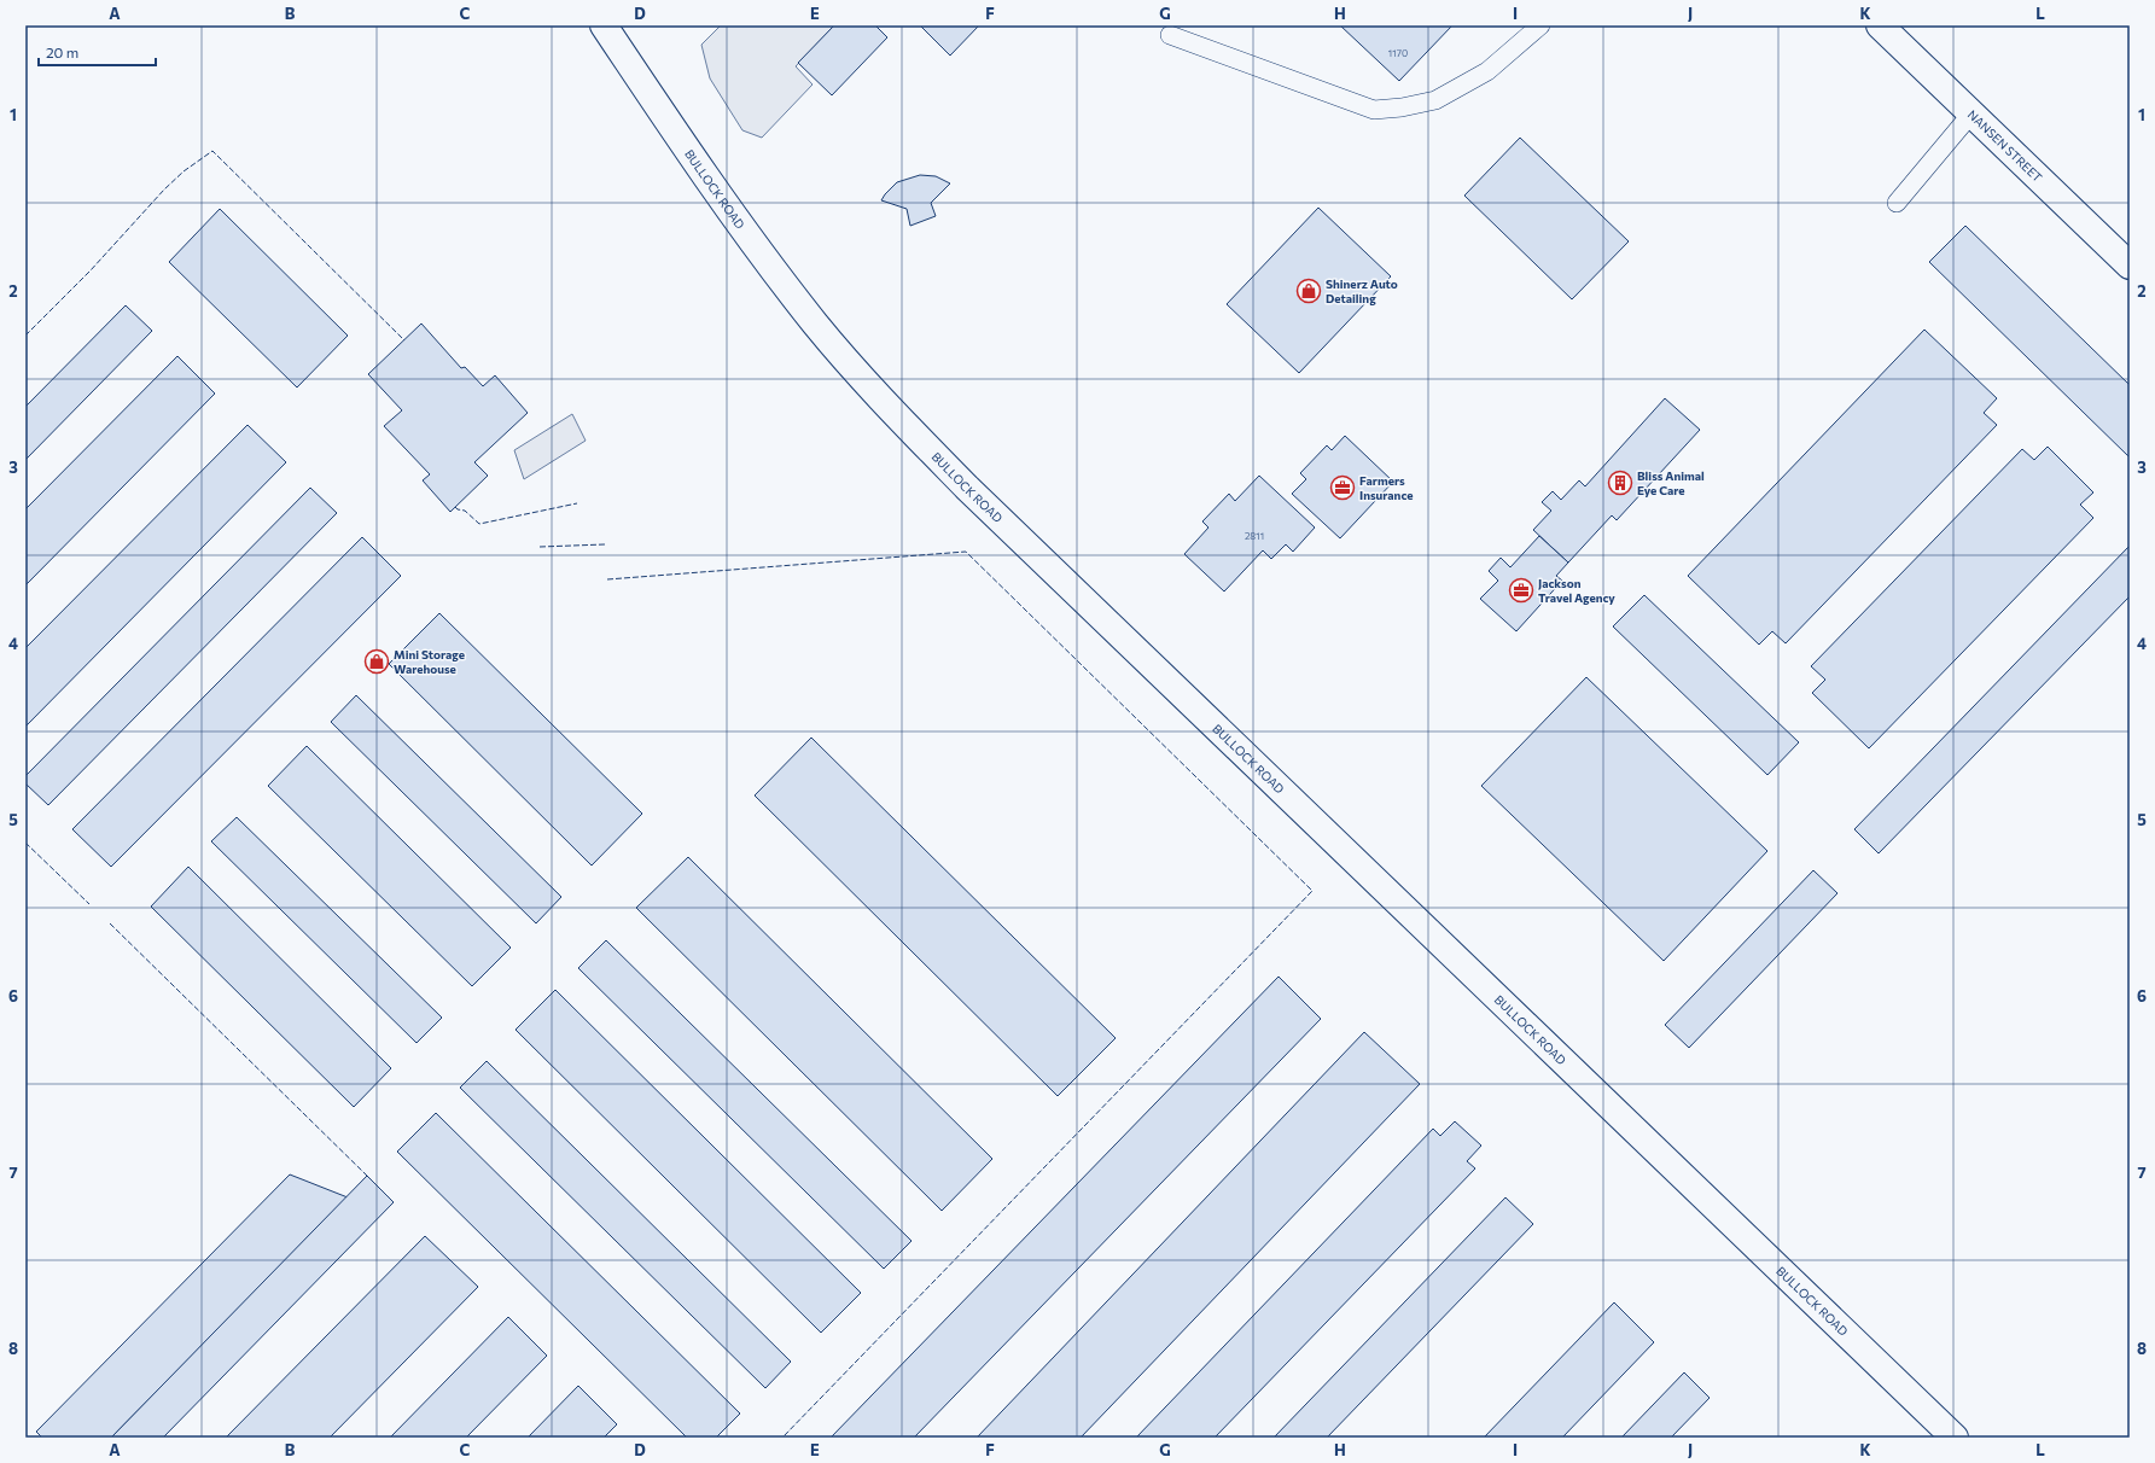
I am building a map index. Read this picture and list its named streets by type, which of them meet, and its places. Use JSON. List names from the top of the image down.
{
  "streets": {
    "street": ["NANSEN STREET", "BULLOCK ROAD"]
  },
  "places": {
    "shop": ["Shinerz Auto Detailing", "Mini Storage Warehouse"],
    "building": ["Bliss Animal Eye Care"],
    "office": ["Farmers Insurance", "Jackson Travel Agency"]
  },
  "house_numbers": ["1170", "2811"],
  "scale_bar": "20 m",
  "grid": {
    "columns": [
      "A",
      "B",
      "C",
      "D",
      "E",
      "F",
      "G",
      "H",
      "I",
      "J",
      "K",
      "L"
    ],
    "rows": [
      "1",
      "2",
      "3",
      "4",
      "5",
      "6",
      "7",
      "8"
    ]
  }
}
